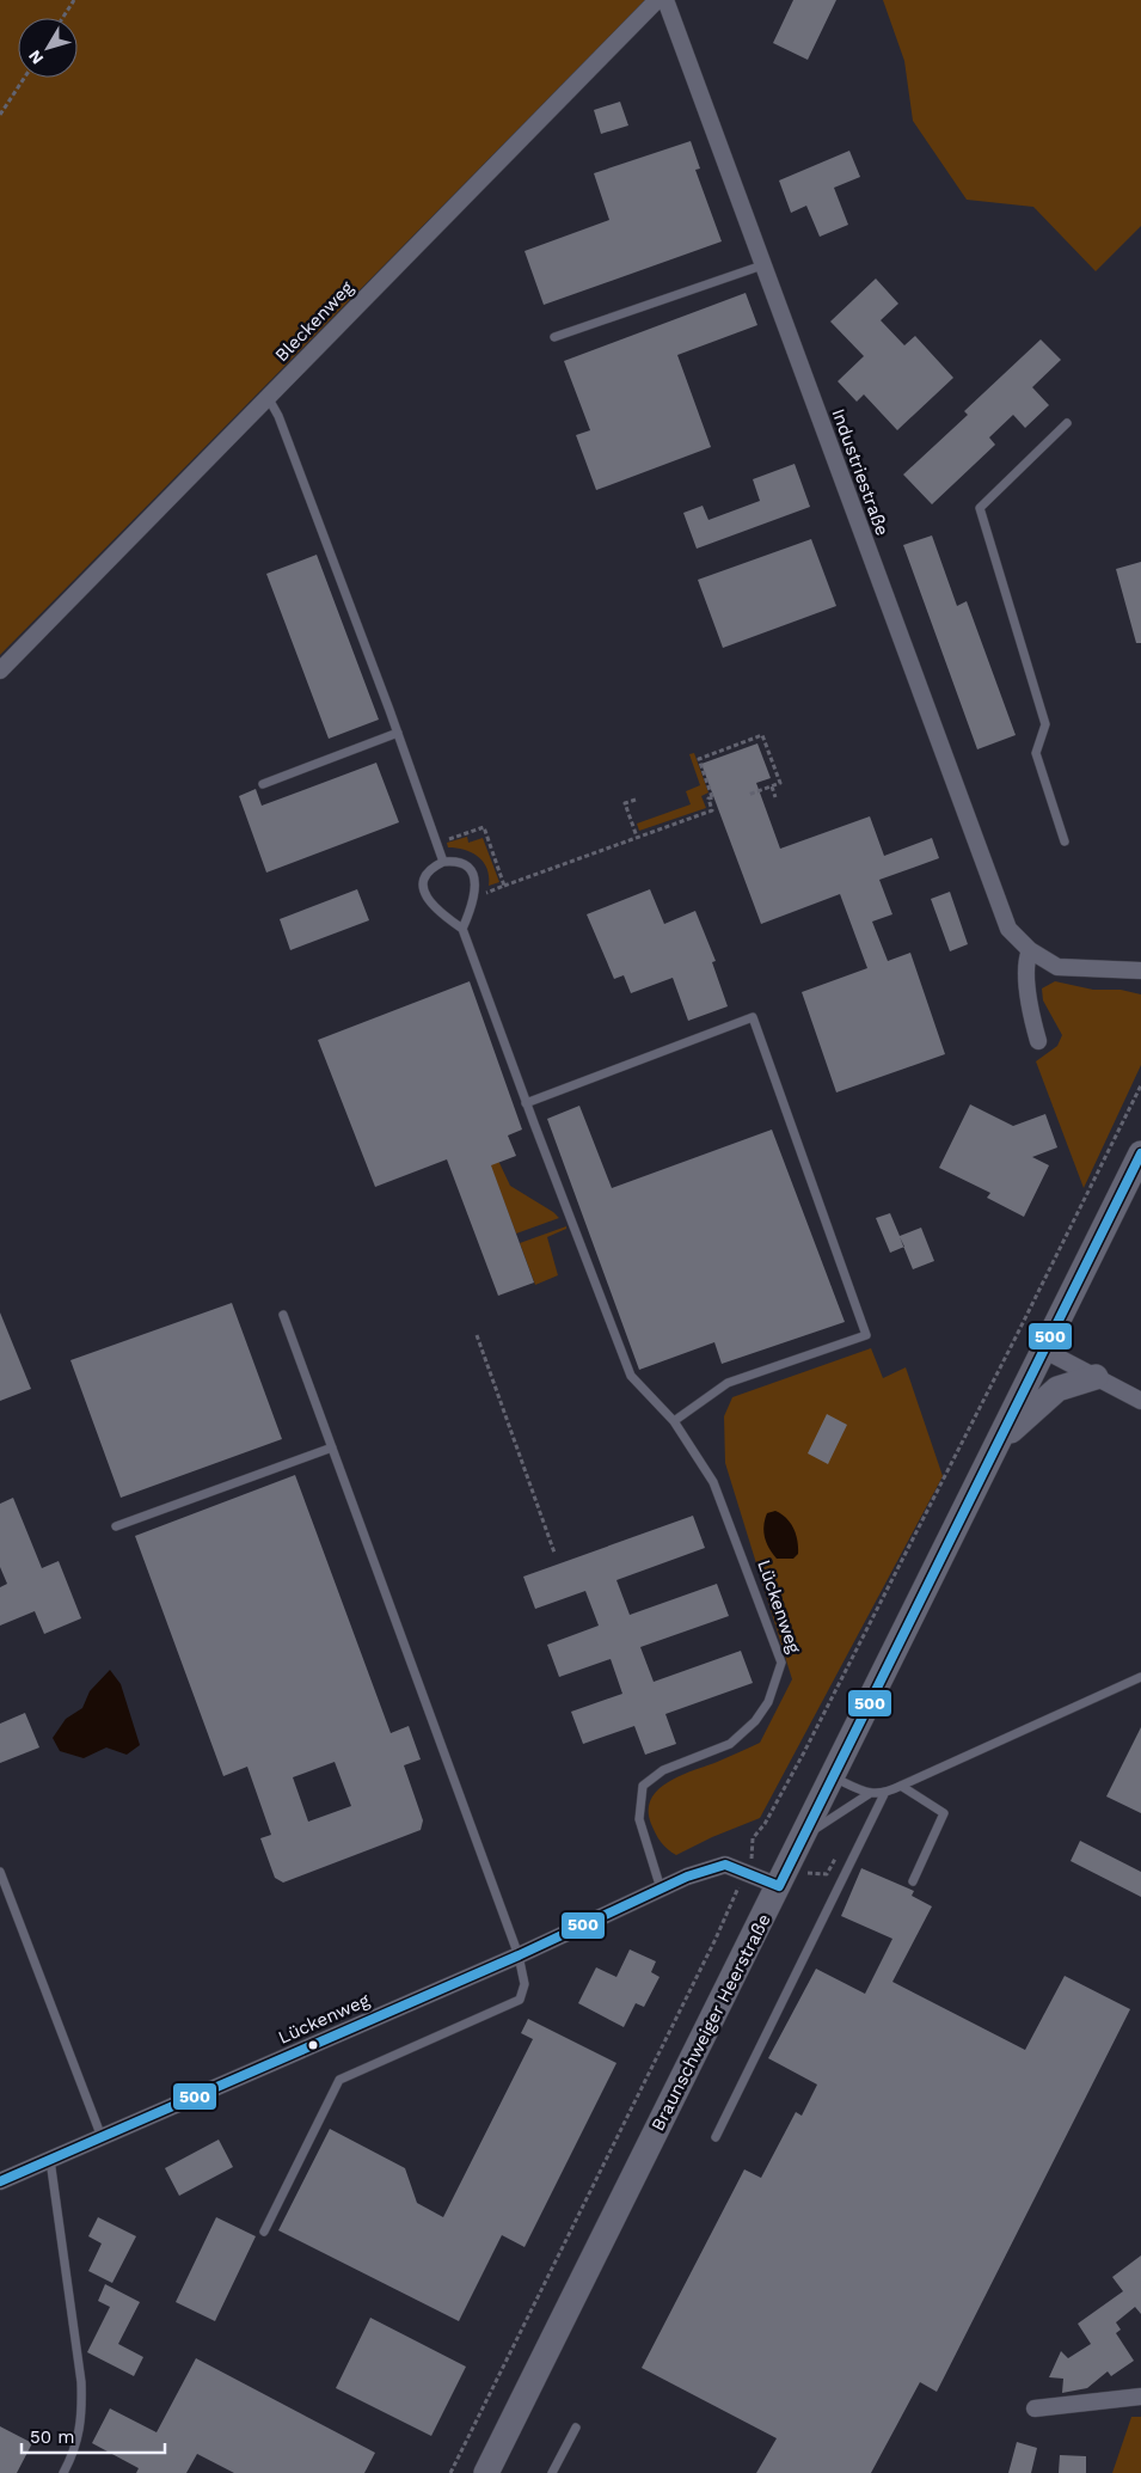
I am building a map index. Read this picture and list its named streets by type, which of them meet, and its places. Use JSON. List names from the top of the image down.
{
  "streets": {
    "main road": ["Braunschweiger Heerstraße"],
    "street": ["Bleckenweg", "Industriestraße", "Lückenweg"]
  },
  "crossings": [
    ["Lückenweg", "Braunschweiger Heerstraße"]
  ],
  "lines": ["transit line 500"],
  "scale_bar": "50 m",
  "north": "bottom left"
}
